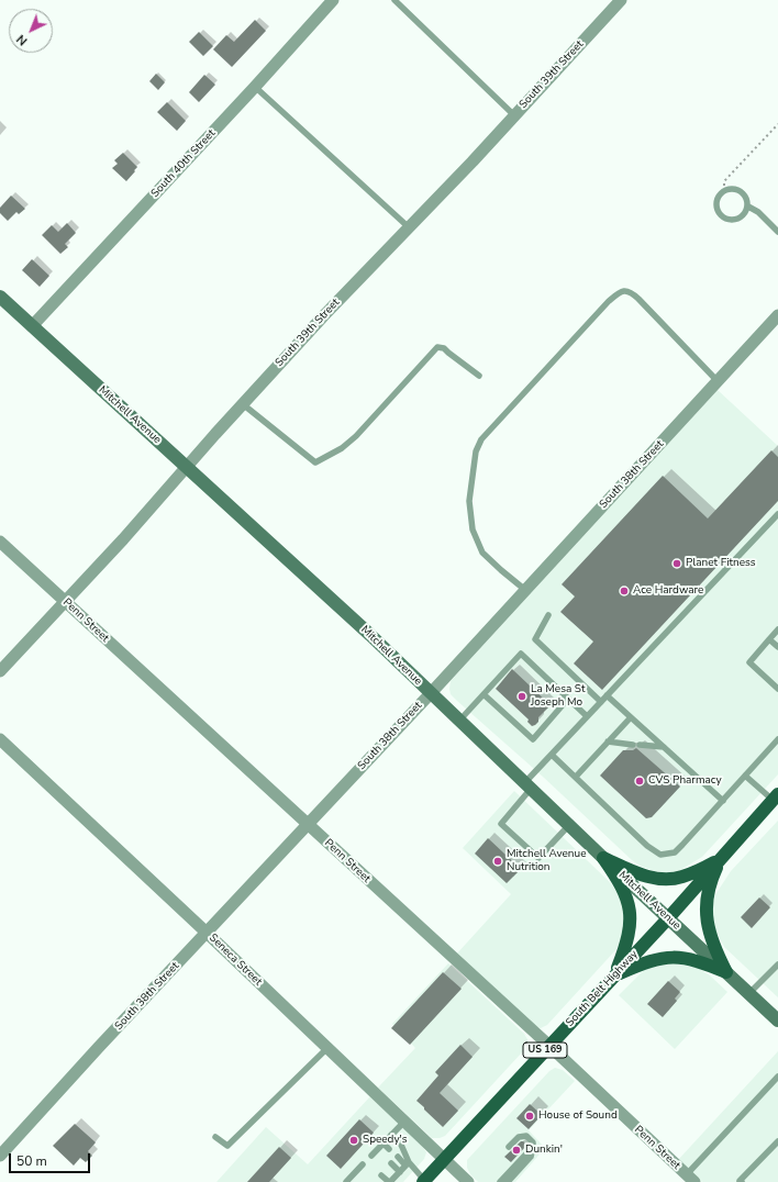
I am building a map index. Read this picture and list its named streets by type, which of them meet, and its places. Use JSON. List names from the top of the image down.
{
  "streets": {
    "main road": ["South Belt Highway", "US 169"],
    "street": [
      "South 39th Street",
      "South 40th Street",
      "Mitchell Avenue",
      "South 38th Street",
      "Penn Street",
      "Seneca Street"
    ]
  },
  "crossings": [
    ["South 39th Street", "Mitchell Avenue"],
    ["South 39th Street", "Penn Street"],
    ["South 40th Street", "Mitchell Avenue"],
    ["Mitchell Avenue", "South 38th Street"],
    ["Mitchell Avenue", "South Belt Highway"],
    ["South 38th Street", "Penn Street"],
    ["South 38th Street", "Seneca Street"],
    ["Penn Street", "South Belt Highway"],
    ["Seneca Street", "South Belt Highway"]
  ],
  "places": [
    "Planet Fitness",
    "Ace Hardware",
    "La Mesa St Joseph Mo",
    "CVS Pharmacy",
    "Mitchell Avenue Nutrition",
    "House of Sound",
    "Speedy's",
    "Dunkin'"
  ],
  "scale_bar": "50 m",
  "north": "bottom left"
}
